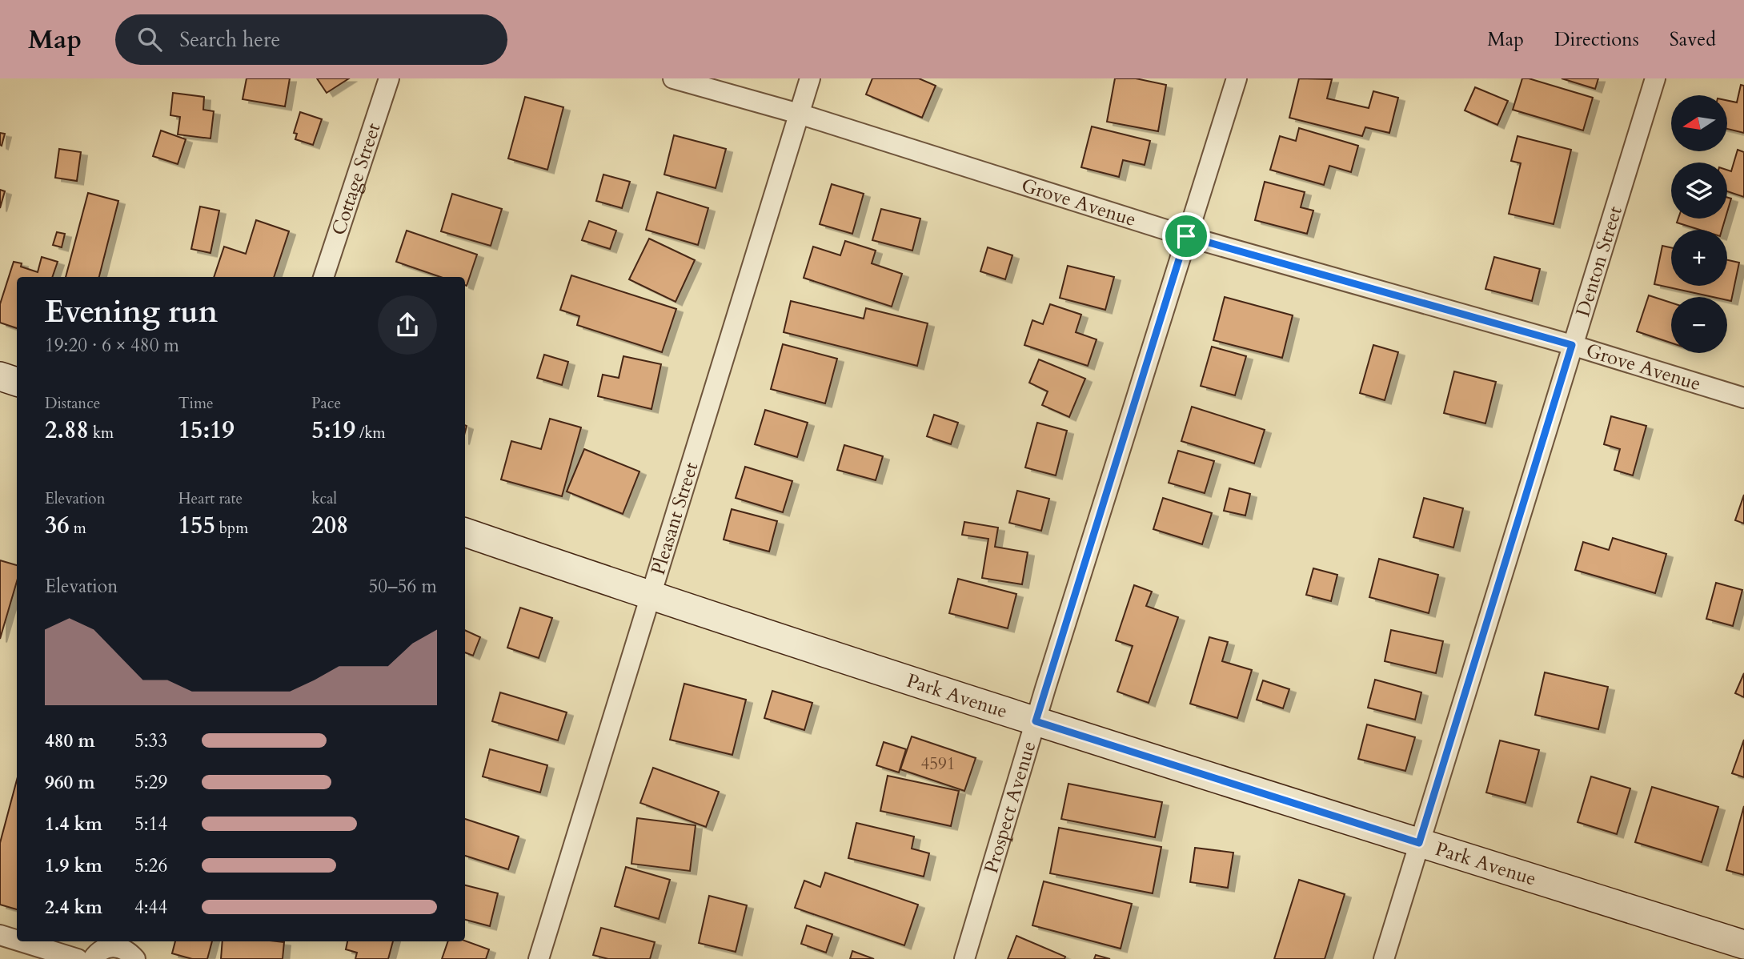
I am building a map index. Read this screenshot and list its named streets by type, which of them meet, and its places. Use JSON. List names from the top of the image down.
{
  "streets": {
    "street": [
      "Cottage Street",
      "Grove Avenue",
      "Denton Street",
      "Pleasant Street",
      "Park Avenue",
      "Prospect Avenue"
    ]
  },
  "crossings": [
    ["Grove Avenue", "Denton Street"],
    ["Grove Avenue", "Pleasant Street"],
    ["Grove Avenue", "Prospect Avenue"],
    ["Denton Street", "Park Avenue"],
    ["Pleasant Street", "Park Avenue"],
    ["Park Avenue", "Prospect Avenue"]
  ],
  "house_numbers": ["4591"],
  "north": "left",
  "page": {
    "header": "Map",
    "search": "Search here",
    "nav": ["Map", "Directions", "Saved"],
    "map_buttons": ["+", "−"],
    "heading": ["Evening run", "19:20 · 6 × 480 m"],
    "stats": [
      ["Distance", "2.88 km"],
      ["Time", "15:19"],
      ["Pace", "5:19 /km"],
      ["Elevation", "36 m"],
      ["Heart rate", "155 bpm"],
      ["kcal", "208"]
    ],
    "chart": ["Elevation", "50–56 m"],
    "list": [
      {
        "name": "480 m",
        "note": "5:33"
      },
      {
        "name": "960 m",
        "note": "5:29"
      },
      {
        "name": "1.4 km",
        "note": "5:14"
      },
      {
        "name": "1.9 km",
        "note": "5:26"
      },
      {
        "name": "2.4 km",
        "note": "4:44"
      }
    ]
  }
}
